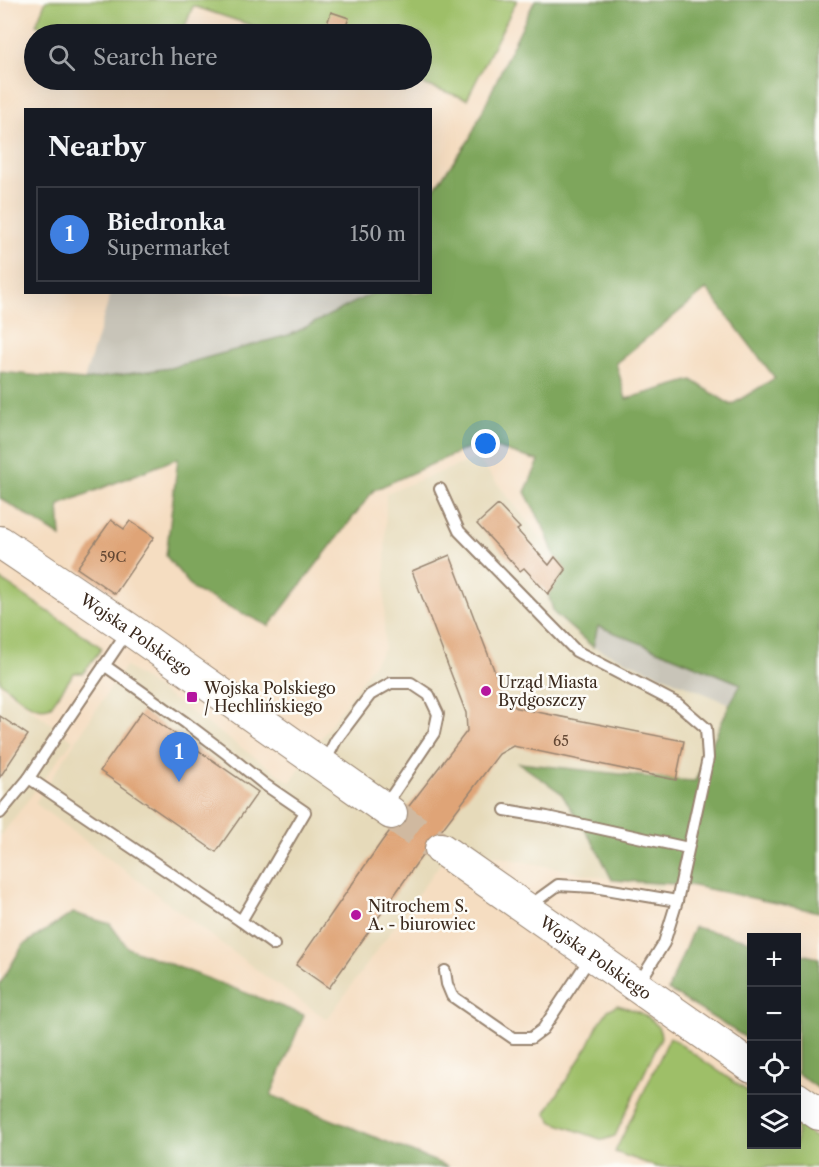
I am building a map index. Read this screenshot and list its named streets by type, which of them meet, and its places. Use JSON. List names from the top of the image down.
{
  "streets": {
    "street": ["Wojska Polskiego"]
  },
  "places": {
    "other": ["Urząd Miasta Bydgoszczy", "Nitrochem S. A. - biurowiec"],
    "transit": ["Wojska Polskiego / Hechlińskiego"]
  },
  "house_numbers": ["59C", "65"],
  "page": {
    "search": "Search here",
    "heading": "Nearby",
    "list": [
      {
        "mark": "1",
        "name": "Biedronka",
        "note": "Supermarket",
        "value": "150 m"
      }
    ],
    "pins": "1",
    "map_buttons": ["+", "−"]
  }
}
